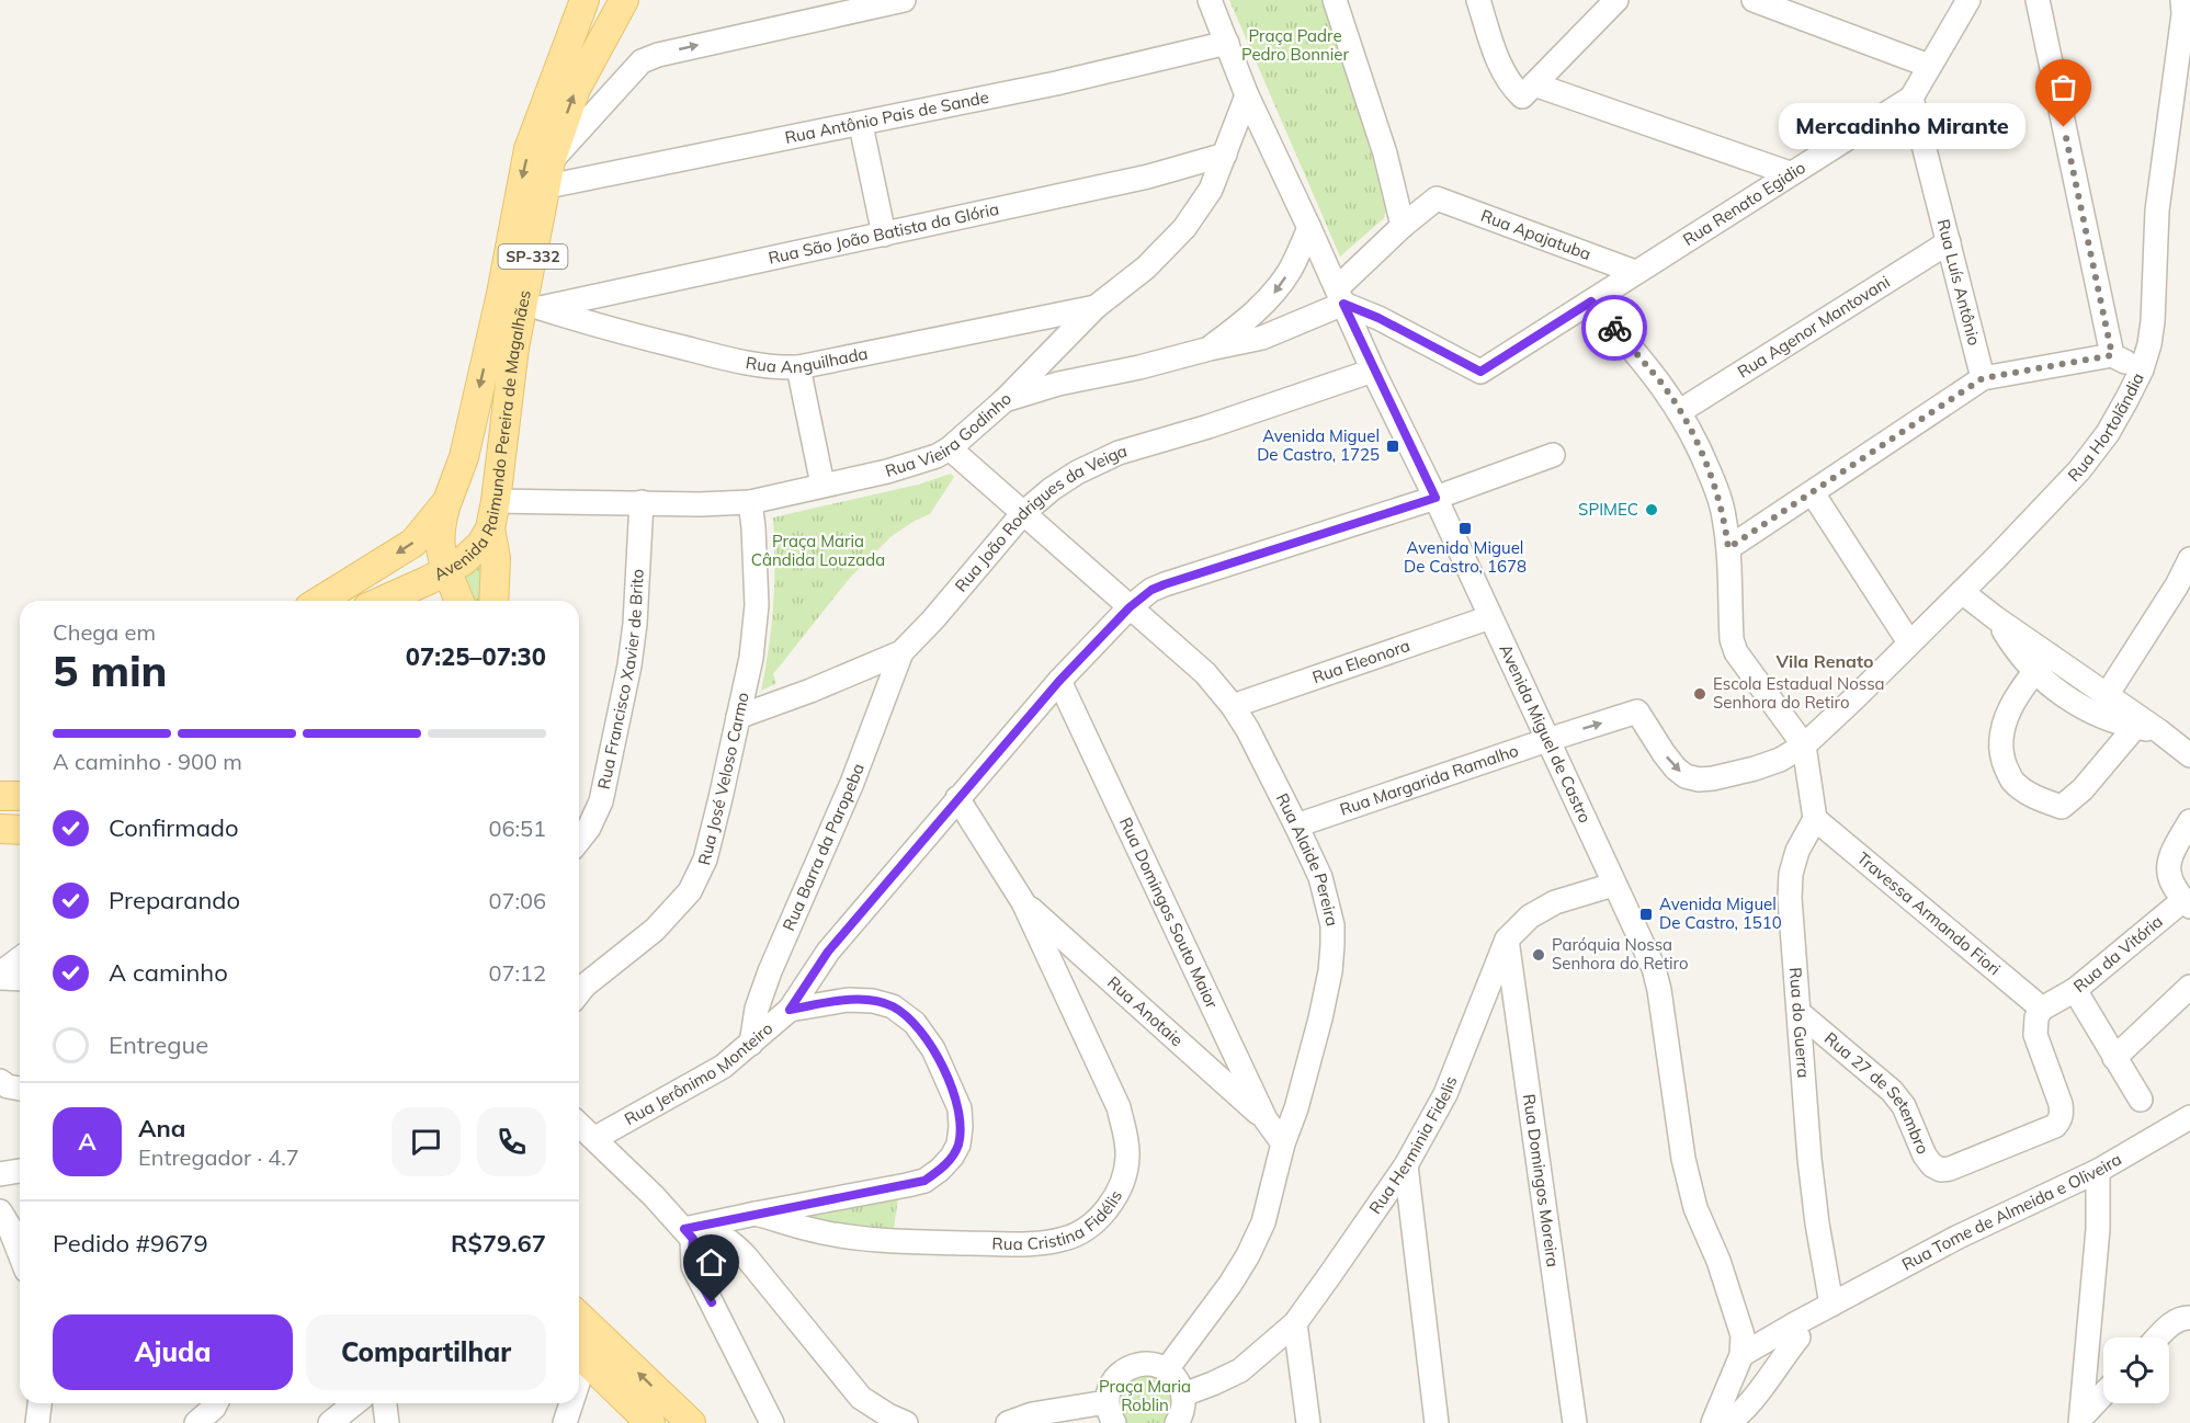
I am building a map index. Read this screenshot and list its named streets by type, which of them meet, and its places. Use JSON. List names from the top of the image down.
{
  "streets": {
    "main road": ["SP-332", "Avenida Raimundo Pereira de Magalhães"],
    "street": [
      "Rua Antônio Pais de Sande",
      "Rua Renato Egidio",
      "Rua São João Batista da Glória",
      "Rua Apajatuba",
      "Rua Luís Antônio",
      "Rua Agenor Mantovani",
      "Rua Anguilhada",
      "Rua Hortolãndia",
      "Rua Vieira Godinho",
      "Rua João Rodrigues da Veiga",
      "Rua Eleonora",
      "Rua Francisco Xavier de Brito",
      "Avenida Miguel de Castro",
      "Rua José Veloso Carmo",
      "Rua Margarida Ramalho",
      "Rua Barra da Paropeba",
      "Rua Alaide Pereira",
      "Rua Domingos Souto Maior",
      "Travessa Armando Fiori",
      "Rua da Vitória",
      "Rua Anotaie",
      "Rua do Guerra",
      "Rua Jerônimo Monteiro",
      "Rua 27 de Setembro",
      "Rua Herminia Fidelis",
      "Rua Domingos Moreira",
      "Rua Tome de Almeida e Oliveira",
      "Rua Cristina Fidélis"
    ]
  },
  "crossings": [
    ["Rua Antônio Pais de Sande", "Avenida Raimundo Pereira de Magalhães"],
    ["Rua Antônio Pais de Sande", "Avenida Miguel de Castro"],
    ["Rua Renato Egidio", "Rua Apajatuba"],
    ["Rua Renato Egidio", "Rua Luís Antônio"],
    ["Rua Renato Egidio", "Avenida Miguel de Castro"],
    ["Rua São João Batista da Glória", "Rua Anguilhada"],
    ["Rua São João Batista da Glória", "Avenida Raimundo Pereira de Magalhães"],
    ["Rua São João Batista da Glória", "Rua Vieira Godinho"],
    ["Rua Luís Antônio", "Rua Agenor Mantovani"],
    ["Rua Anguilhada", "Avenida Raimundo Pereira de Magalhães"],
    ["Rua Anguilhada", "Rua Vieira Godinho"],
    ["Rua Hortolãndia", "Rua Margarida Ramalho"],
    ["Avenida Raimundo Pereira de Magalhães", "Rua Vieira Godinho"],
    ["Rua Vieira Godinho", "Rua Francisco Xavier de Brito"],
    ["Rua Vieira Godinho", "Avenida Miguel de Castro"],
    ["Rua Vieira Godinho", "Rua José Veloso Carmo"],
    ["Rua Vieira Godinho", "Rua Alaide Pereira"],
    ["Rua João Rodrigues da Veiga", "Avenida Miguel de Castro"],
    ["Rua João Rodrigues da Veiga", "Rua José Veloso Carmo"],
    ["Rua João Rodrigues da Veiga", "Rua Barra da Paropeba"],
    ["Rua João Rodrigues da Veiga", "Rua Alaide Pereira"],
    ["Rua Eleonora", "Avenida Miguel de Castro"],
    ["Rua Eleonora", "Rua Alaide Pereira"],
    ["Avenida Miguel de Castro", "Rua Margarida Ramalho"],
    ["Avenida Miguel de Castro", "Rua Herminia Fidelis"],
    ["Avenida Miguel de Castro", "Rua Tome de Almeida e Oliveira"],
    ["Rua Margarida Ramalho", "Rua Alaide Pereira"],
    ["Rua Barra da Paropeba", "Rua Jerônimo Monteiro"],
    ["Rua Alaide Pereira", "Rua Domingos Souto Maior"],
    ["Rua Domingos Souto Maior", "Rua Anotaie"],
    ["Travessa Armando Fiori", "Rua da Vitória"],
    ["Travessa Armando Fiori", "Rua do Guerra"],
    ["Travessa Armando Fiori", "Rua 27 de Setembro"],
    ["Rua da Vitória", "Rua 27 de Setembro"],
    ["Rua Anotaie", "Rua Cristina Fidélis"],
    ["Rua do Guerra", "Rua 27 de Setembro"],
    ["Rua do Guerra", "Rua Tome de Almeida e Oliveira"],
    ["Rua Jerônimo Monteiro", "Rua Cristina Fidélis"],
    ["Rua Herminia Fidelis", "Rua Domingos Moreira"]
  ],
  "districts": ["Vila Renato"],
  "parks": ["Praça Padre Pedro Bonnier", "Praça Maria Cândida Louzada", "Praça Maria Roblin"],
  "places": {
    "other": [
      "Mercadinho Mirante",
      "SPIMEC",
      "Escola Estadual Nossa Senhora do Retiro",
      "Paróquia Nossa Senhora do Retiro"
    ],
    "transit": ["Avenida Miguel De Castro, 1725", "Avenida Miguel De Castro, 1678", "Avenida Miguel De Castro, 1510"]
  },
  "page": {
    "bubble": "Mercadinho Mirante",
    "heading": ["5 min", "Chega em", "07:25–07:30"],
    "panel": [
      "Ana",
      "Entregador · 4.7",
      "Pedido #9679",
      "R$79.67"
    ],
    "bar": "A caminho · 900 m",
    "list": [
      ["Confirmado", "06:51"],
      ["Preparando", "07:06"],
      ["A caminho", "07:12"],
      "Entregue"
    ],
    "round": "A",
    "buttons": ["Ajuda", "Compartilhar"]
  }
}
